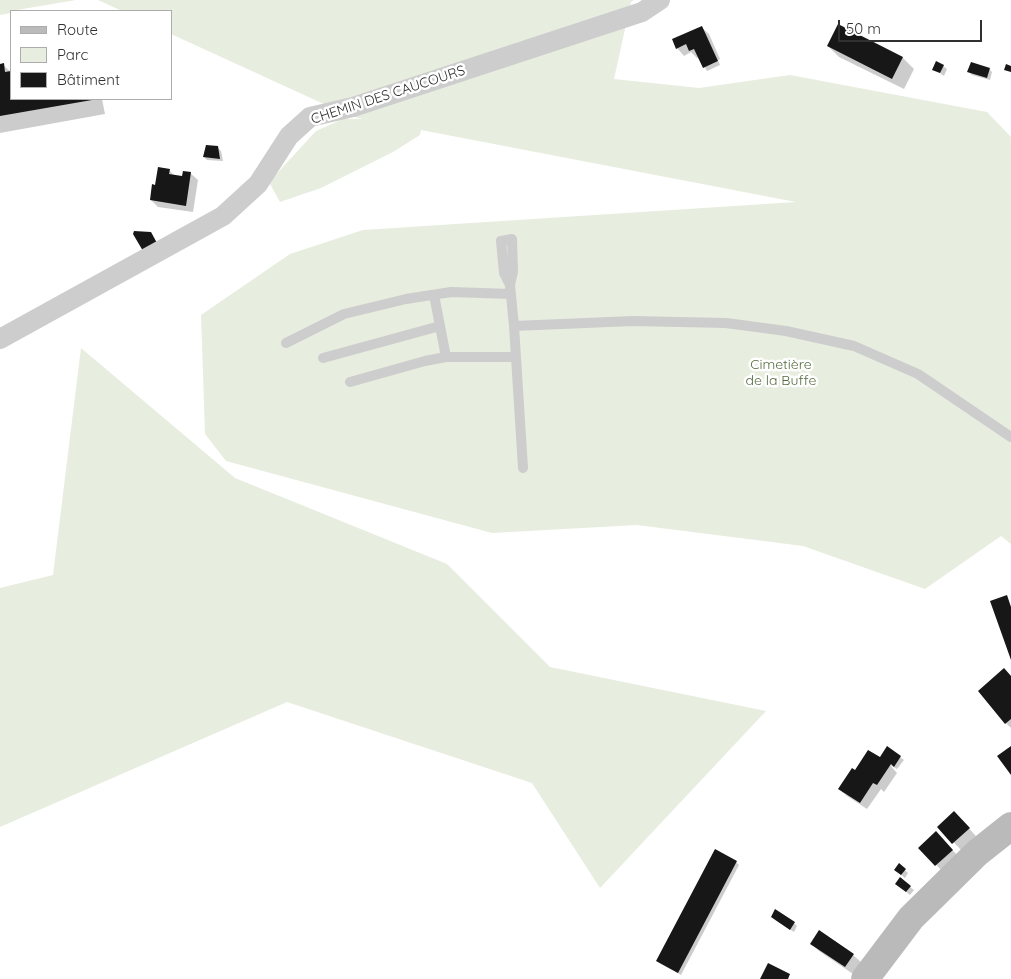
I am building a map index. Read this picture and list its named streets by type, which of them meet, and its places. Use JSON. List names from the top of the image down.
{
  "streets": {
    "street": ["CHEMIN DES CAUCOURS"]
  },
  "parks": ["Cimetière de la Buffe"],
  "legend": ["Route", "Parc", "Bâtiment"],
  "scale_bar": "50 m"
}
